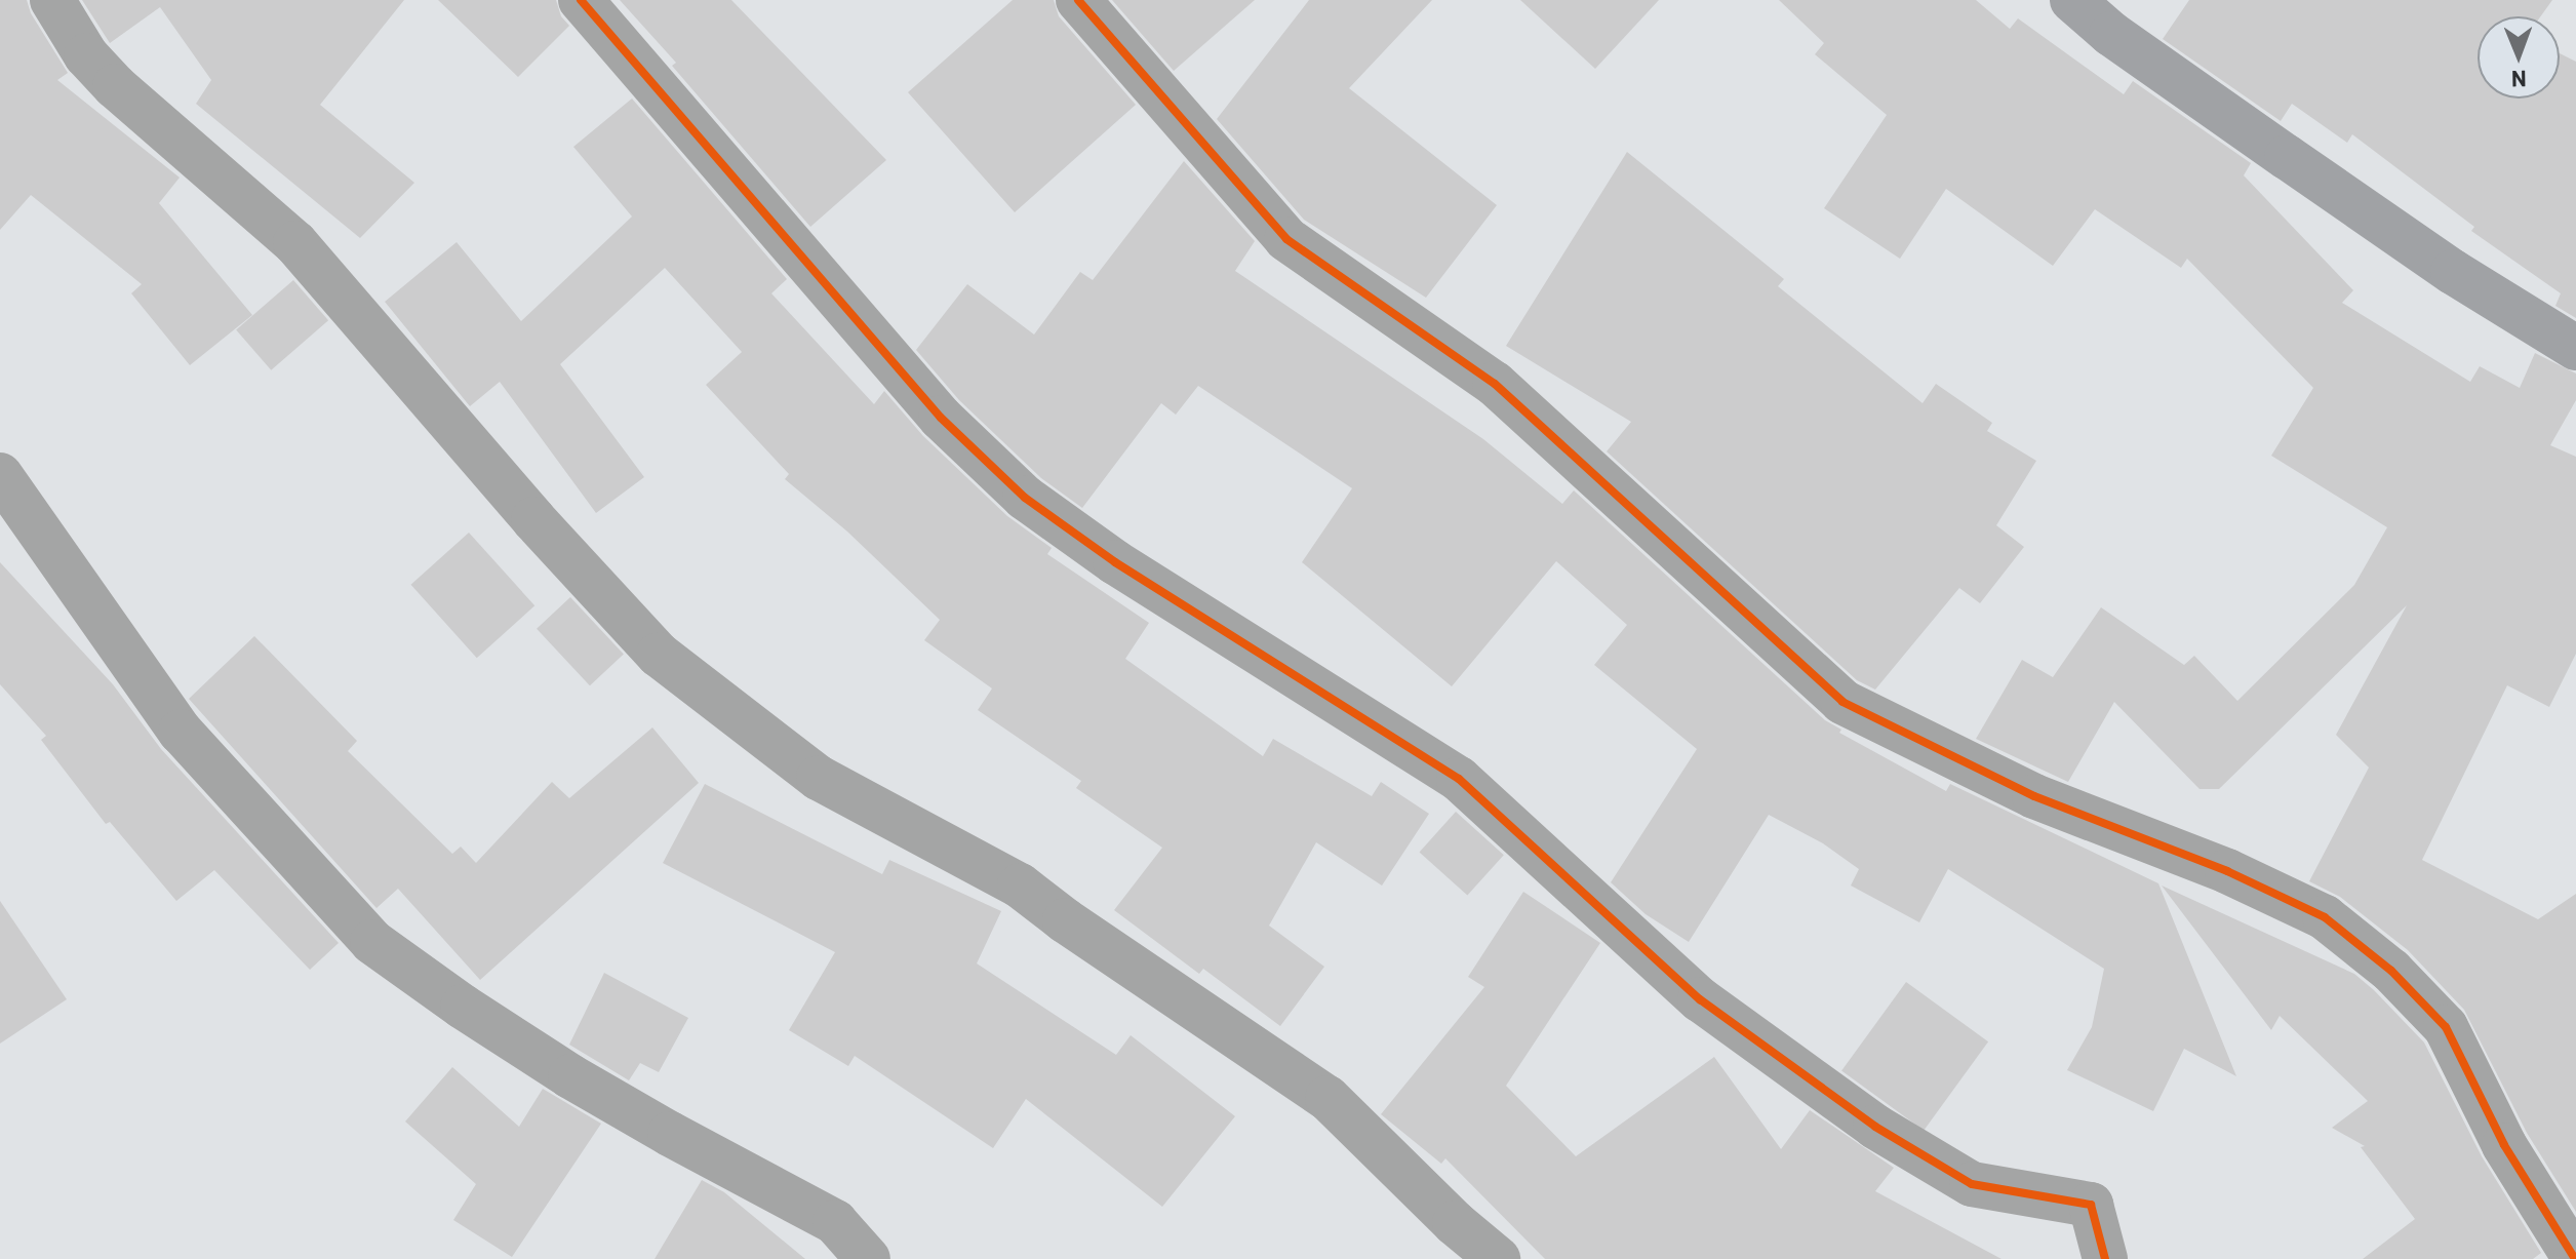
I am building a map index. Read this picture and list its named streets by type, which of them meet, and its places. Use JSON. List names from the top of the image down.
{
  "north": "bottom"
}
